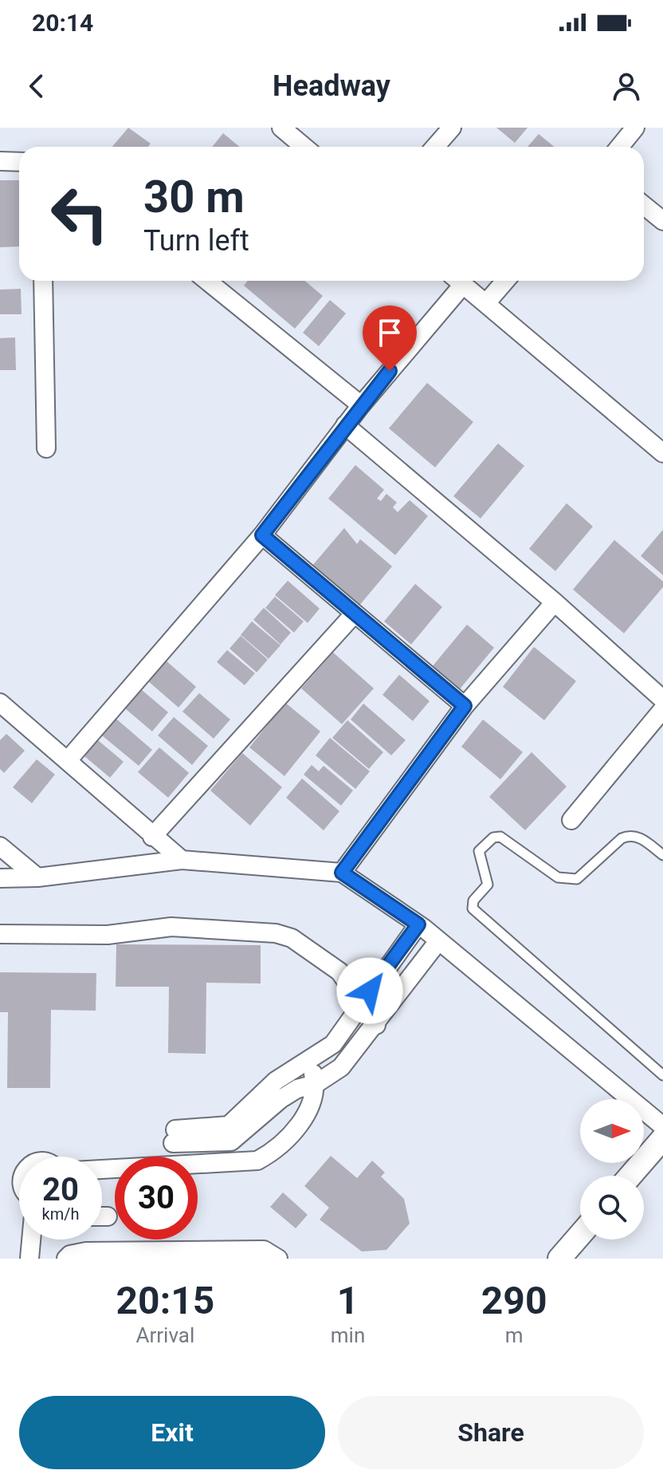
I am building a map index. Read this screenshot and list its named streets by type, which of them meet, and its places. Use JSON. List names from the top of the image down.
{
  "north": "right",
  "page": {
    "status": "20:14",
    "header": "Headway",
    "turn": ["30 m", "Turn left"],
    "speed": "20 km/h",
    "limit": "30",
    "eta": [
      "20:15",
      "Arrival",
      "1",
      "min",
      "290",
      "m"
    ],
    "buttons": ["Exit", "Share"]
  }
}
